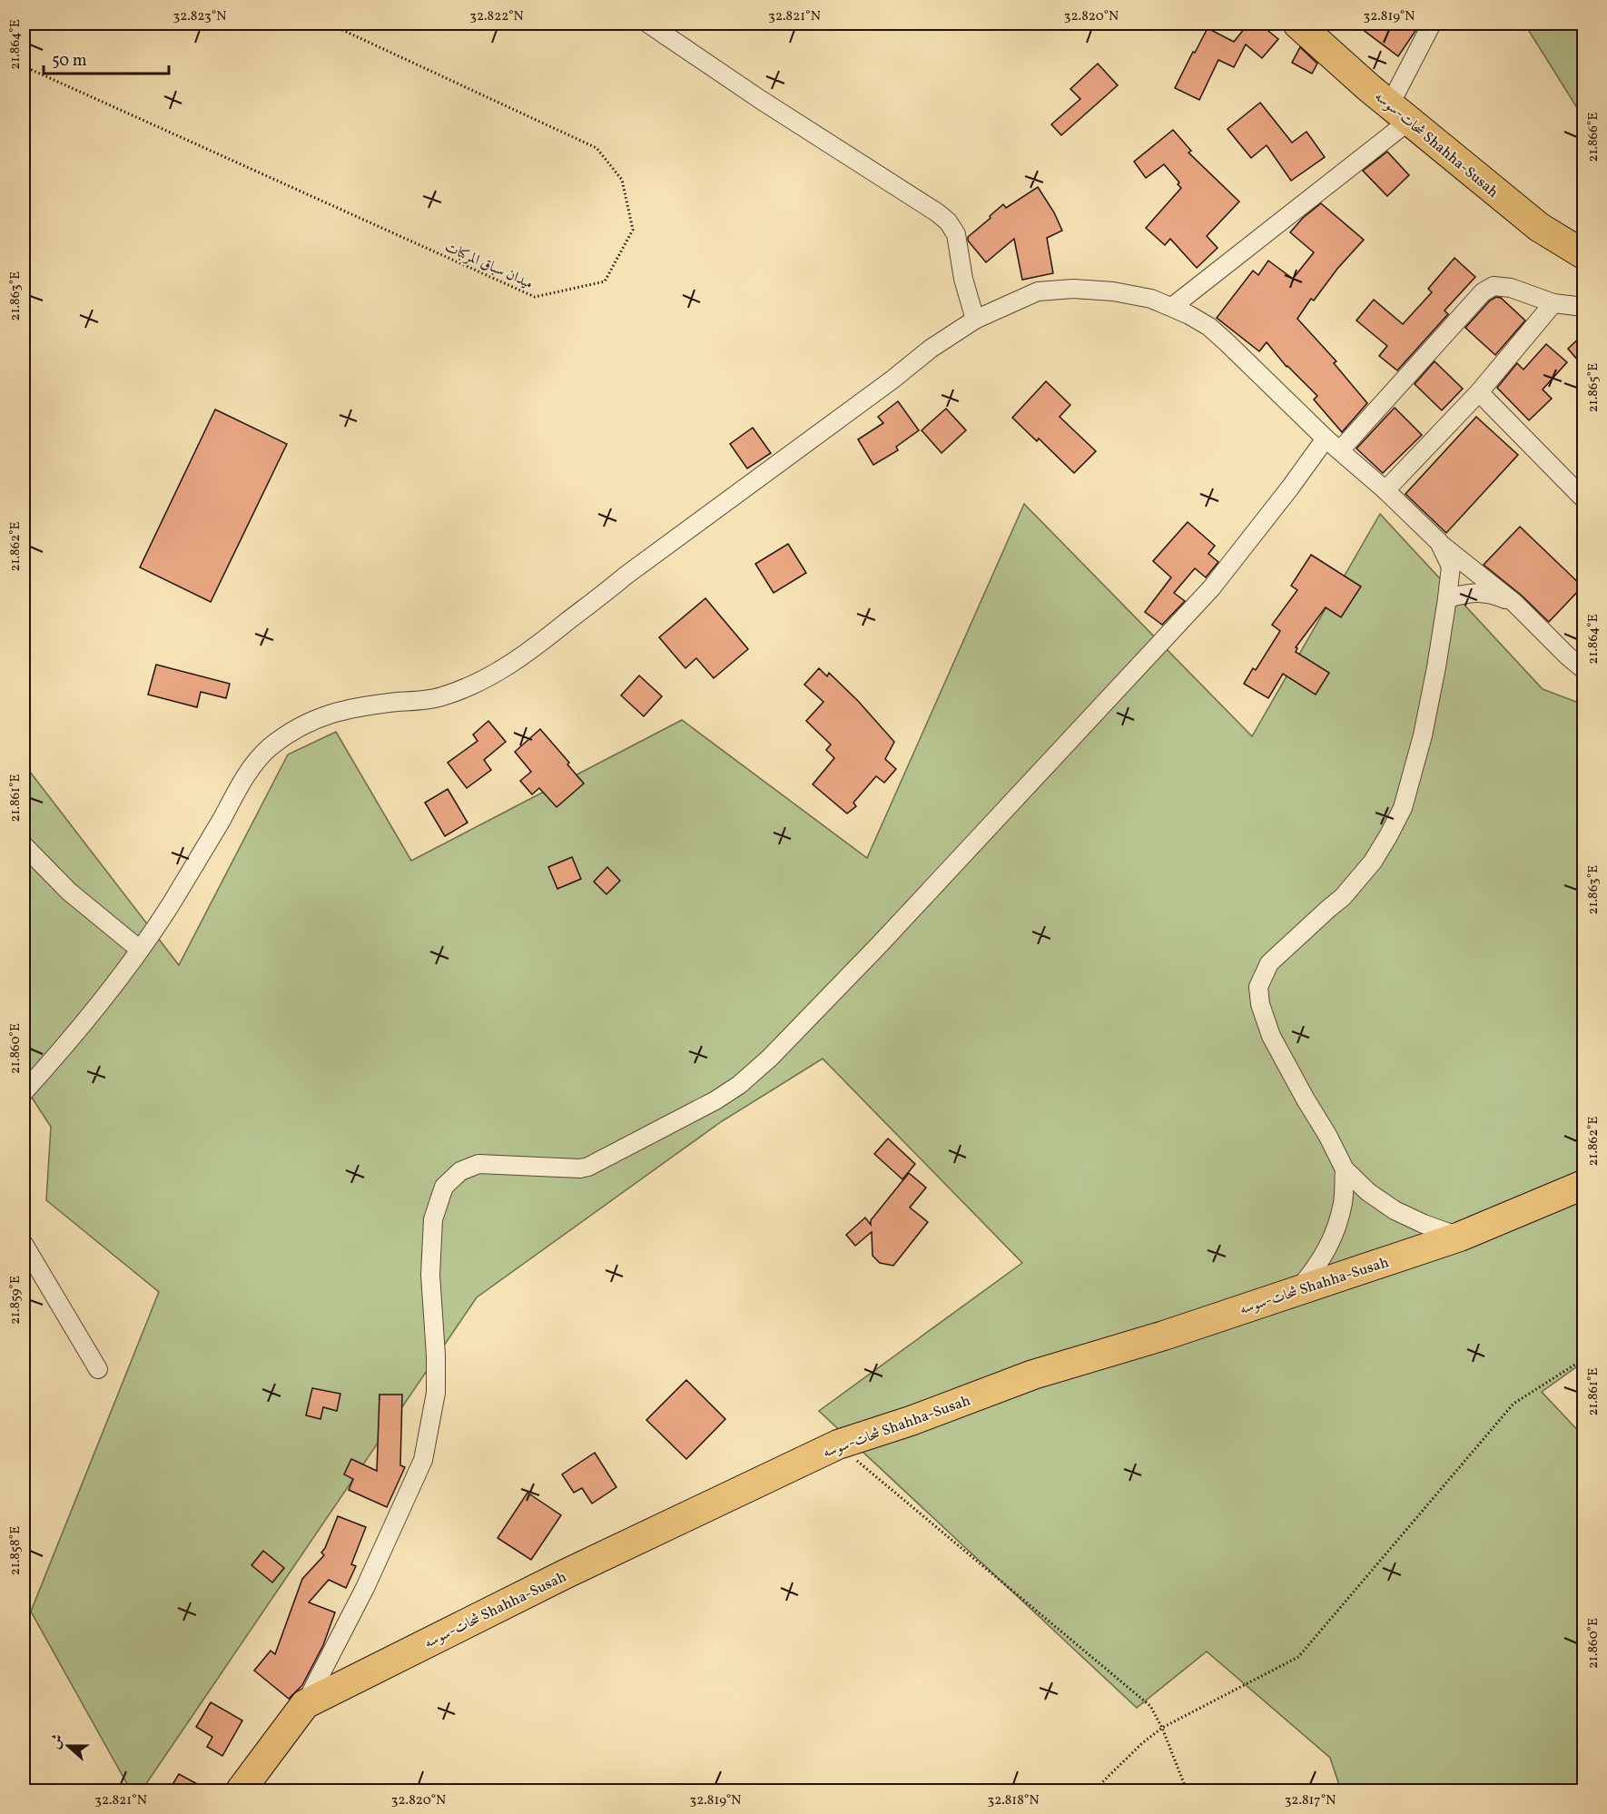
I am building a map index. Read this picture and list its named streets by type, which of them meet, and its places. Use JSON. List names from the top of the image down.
{
  "streets": {
    "main road": ["شحات-سوسه Shahha-Susah"],
    "path": ["ميدان سباق المركبات"]
  },
  "scale_bar": "50 m",
  "north": "left",
  "coordinates": [
    "32.823°N",
    "32.822°N",
    "32.821°N",
    "32.820°N",
    "32.819°N",
    "21.864°E",
    "21.866°E",
    "21.863°E",
    "21.865°E",
    "21.862°E",
    "21.861°E",
    "21.860°E",
    "21.859°E",
    "21.858°E",
    "32.818°N",
    "32.817°N"
  ]
}
